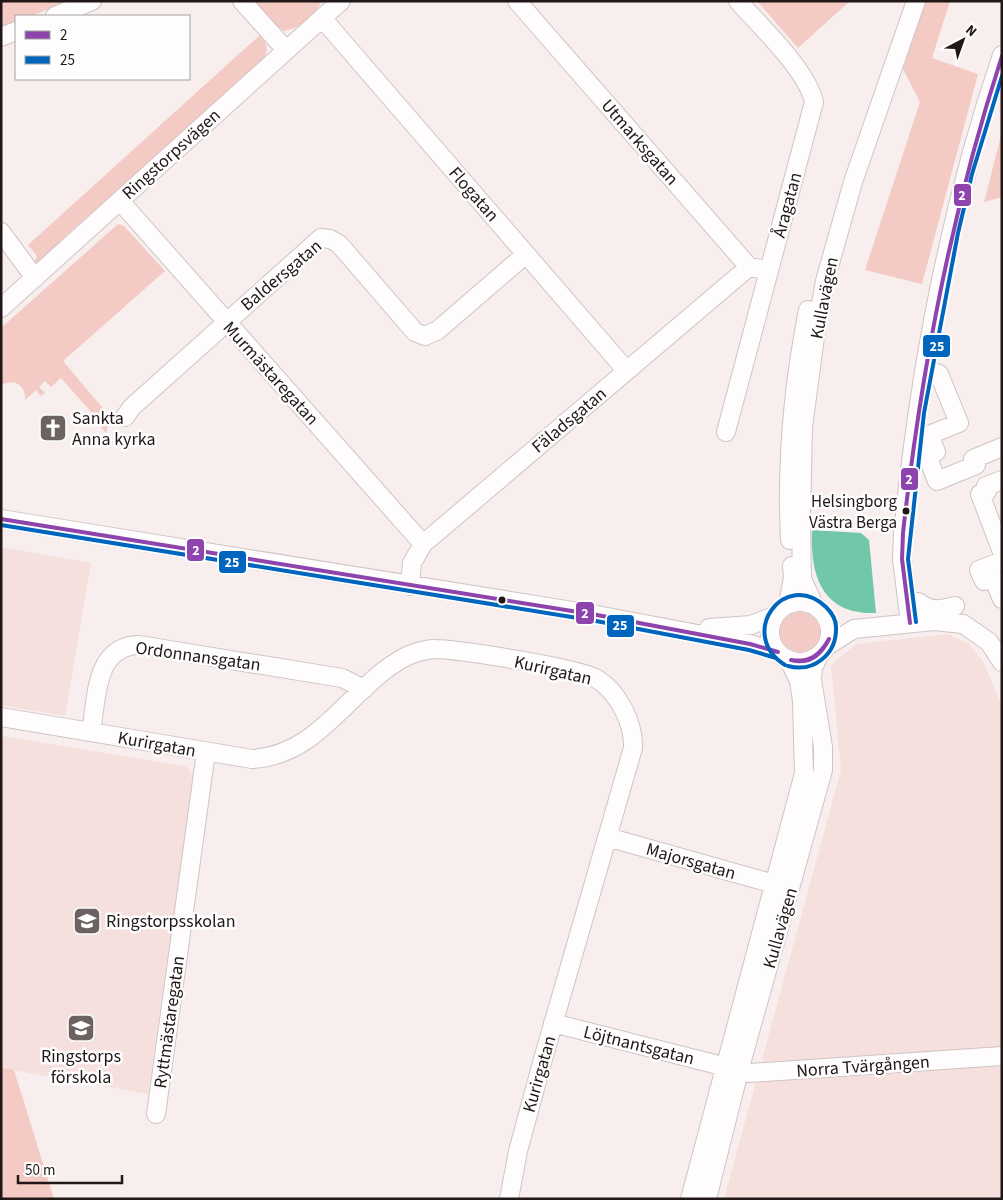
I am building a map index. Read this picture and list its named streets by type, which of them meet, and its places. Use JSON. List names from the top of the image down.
{
  "streets": {
    "street": [
      "Utmarksgatan",
      "Ringstorpsvägen",
      "Flogatan",
      "Åragatan",
      "Baldersgatan",
      "Kullavägen",
      "Murmästaregatan",
      "Fäladsgatan",
      "Ordonnansgatan",
      "Kurirgatan",
      "Majorsgatan",
      "Ryttmästaregatan",
      "Löjtnantsgatan",
      "Norra Tvärgången"
    ]
  },
  "crossings": [
    ["Utmarksgatan", "Fäladsgatan"],
    ["Ringstorpsvägen", "Flogatan"],
    ["Ringstorpsvägen", "Murmästaregatan"],
    ["Flogatan", "Baldersgatan"],
    ["Flogatan", "Fäladsgatan"],
    ["Baldersgatan", "Murmästaregatan"],
    ["Kullavägen", "Majorsgatan"],
    ["Kullavägen", "Löjtnantsgatan"],
    ["Kullavägen", "Norra Tvärgången"],
    ["Murmästaregatan", "Fäladsgatan"],
    ["Ordonnansgatan", "Kurirgatan"],
    ["Kurirgatan", "Majorsgatan"],
    ["Kurirgatan", "Ryttmästaregatan"],
    ["Kurirgatan", "Löjtnantsgatan"],
    ["Löjtnantsgatan", "Norra Tvärgången"]
  ],
  "places": {
    "church": ["Sankta Anna kyrka"],
    "other": ["Helsingborg Västra Berga"],
    "school or university": ["Ringstorpsskolan", "Ringstorps förskola"]
  },
  "lines": ["transit line 2", "transit line 25"],
  "legend": ["2", "25"],
  "scale_bar": "50 m",
  "north": "top right"
}
